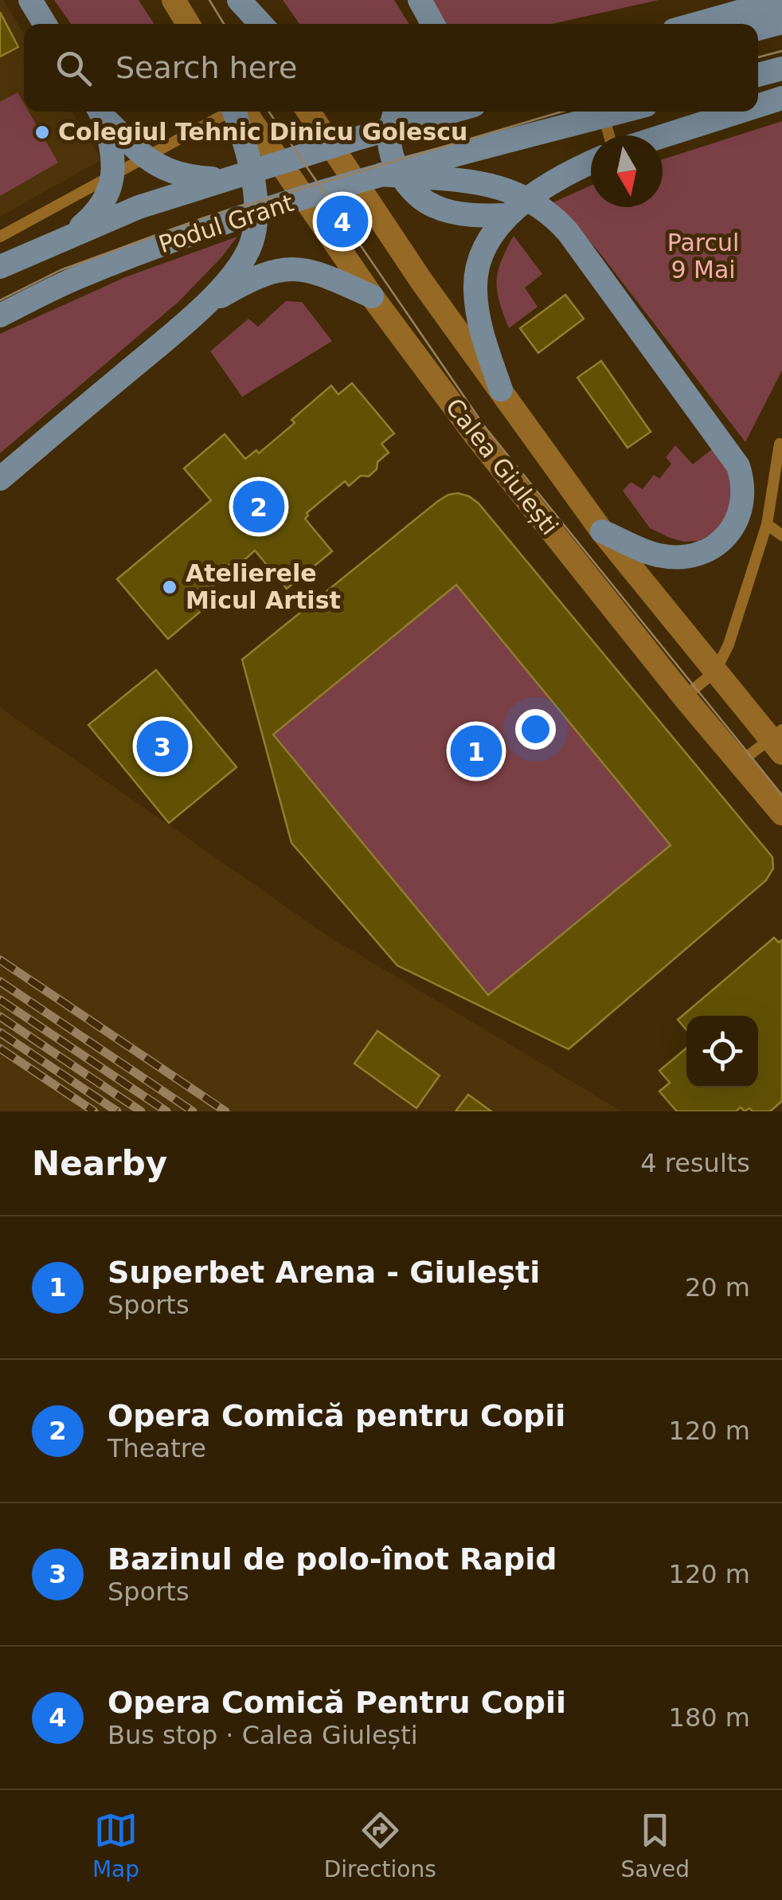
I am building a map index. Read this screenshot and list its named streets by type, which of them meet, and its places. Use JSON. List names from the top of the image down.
{
  "streets": {
    "main road": ["Podul Grant", "Calea Giulești"]
  },
  "parks": ["Parcul 9 Mai"],
  "places": ["Colegiul Tehnic Dinicu Golescu", "Atelierele Micul Artist"],
  "north": "bottom",
  "page": {
    "search": "Search here",
    "pins": [
      "4",
      "2",
      "3",
      "1"
    ],
    "heading": ["Nearby", "4 results"],
    "list": [
      {
        "mark": "1",
        "name": "Superbet Arena - Giulești",
        "note": "Sports",
        "value": "20 m"
      },
      {
        "mark": "2",
        "name": "Opera Comică pentru Copii",
        "note": "Theatre",
        "value": "120 m"
      },
      {
        "mark": "3",
        "name": "Bazinul de polo-înot Rapid",
        "note": "Sports",
        "value": "120 m"
      },
      {
        "mark": "4",
        "name": "Opera Comică Pentru Copii",
        "note": "Bus stop · Calea Giulești",
        "value": "180 m"
      }
    ],
    "nav": ["Map", "Directions", "Saved"]
  }
}
